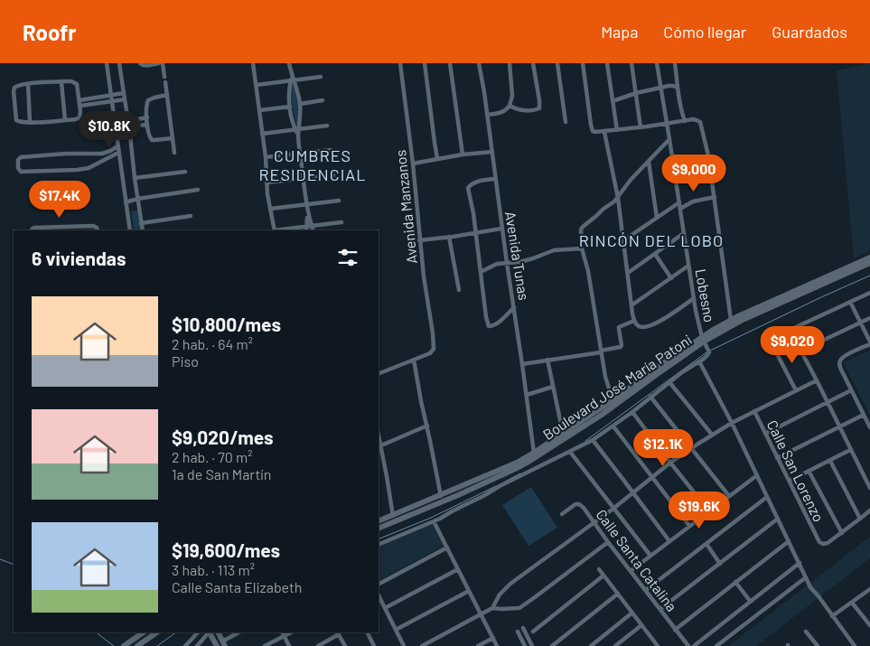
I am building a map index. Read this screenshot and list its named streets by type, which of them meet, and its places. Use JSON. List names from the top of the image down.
{
  "streets": {
    "main road": ["Boulevard José María Patoni"],
    "street": [
      "Avenida Manzanos",
      "Avenida Tunas",
      "Lobesno",
      "Calle San Lorenzo",
      "Calle Santa Catalina"
    ]
  },
  "crossings": [
    ["Avenida Tunas", "Boulevard José María Patoni"],
    ["Lobesno", "Boulevard José María Patoni"]
  ],
  "districts": ["CUMBRES RESIDENCIAL", "RINCÓN DEL LOBO"],
  "page": {
    "header": "Roofr",
    "nav": ["Mapa", "Cómo llegar", "Guardados"],
    "price": [
      "$10.8K",
      "$9,000",
      "$17.4K",
      "$9,020",
      "$12.1K",
      "$19.6K"
    ],
    "heading": "6 viviendas",
    "list": [
      {
        "name": "$10,800/mes",
        "note": "2 hab. · 64 m² · Piso"
      },
      {
        "name": "$9,020/mes",
        "note": "2 hab. · 70 m² · 1a de San Martín"
      },
      {
        "name": "$19,600/mes",
        "note": "3 hab. · 113 m² · Calle Santa Elizabeth"
      }
    ]
  }
}
